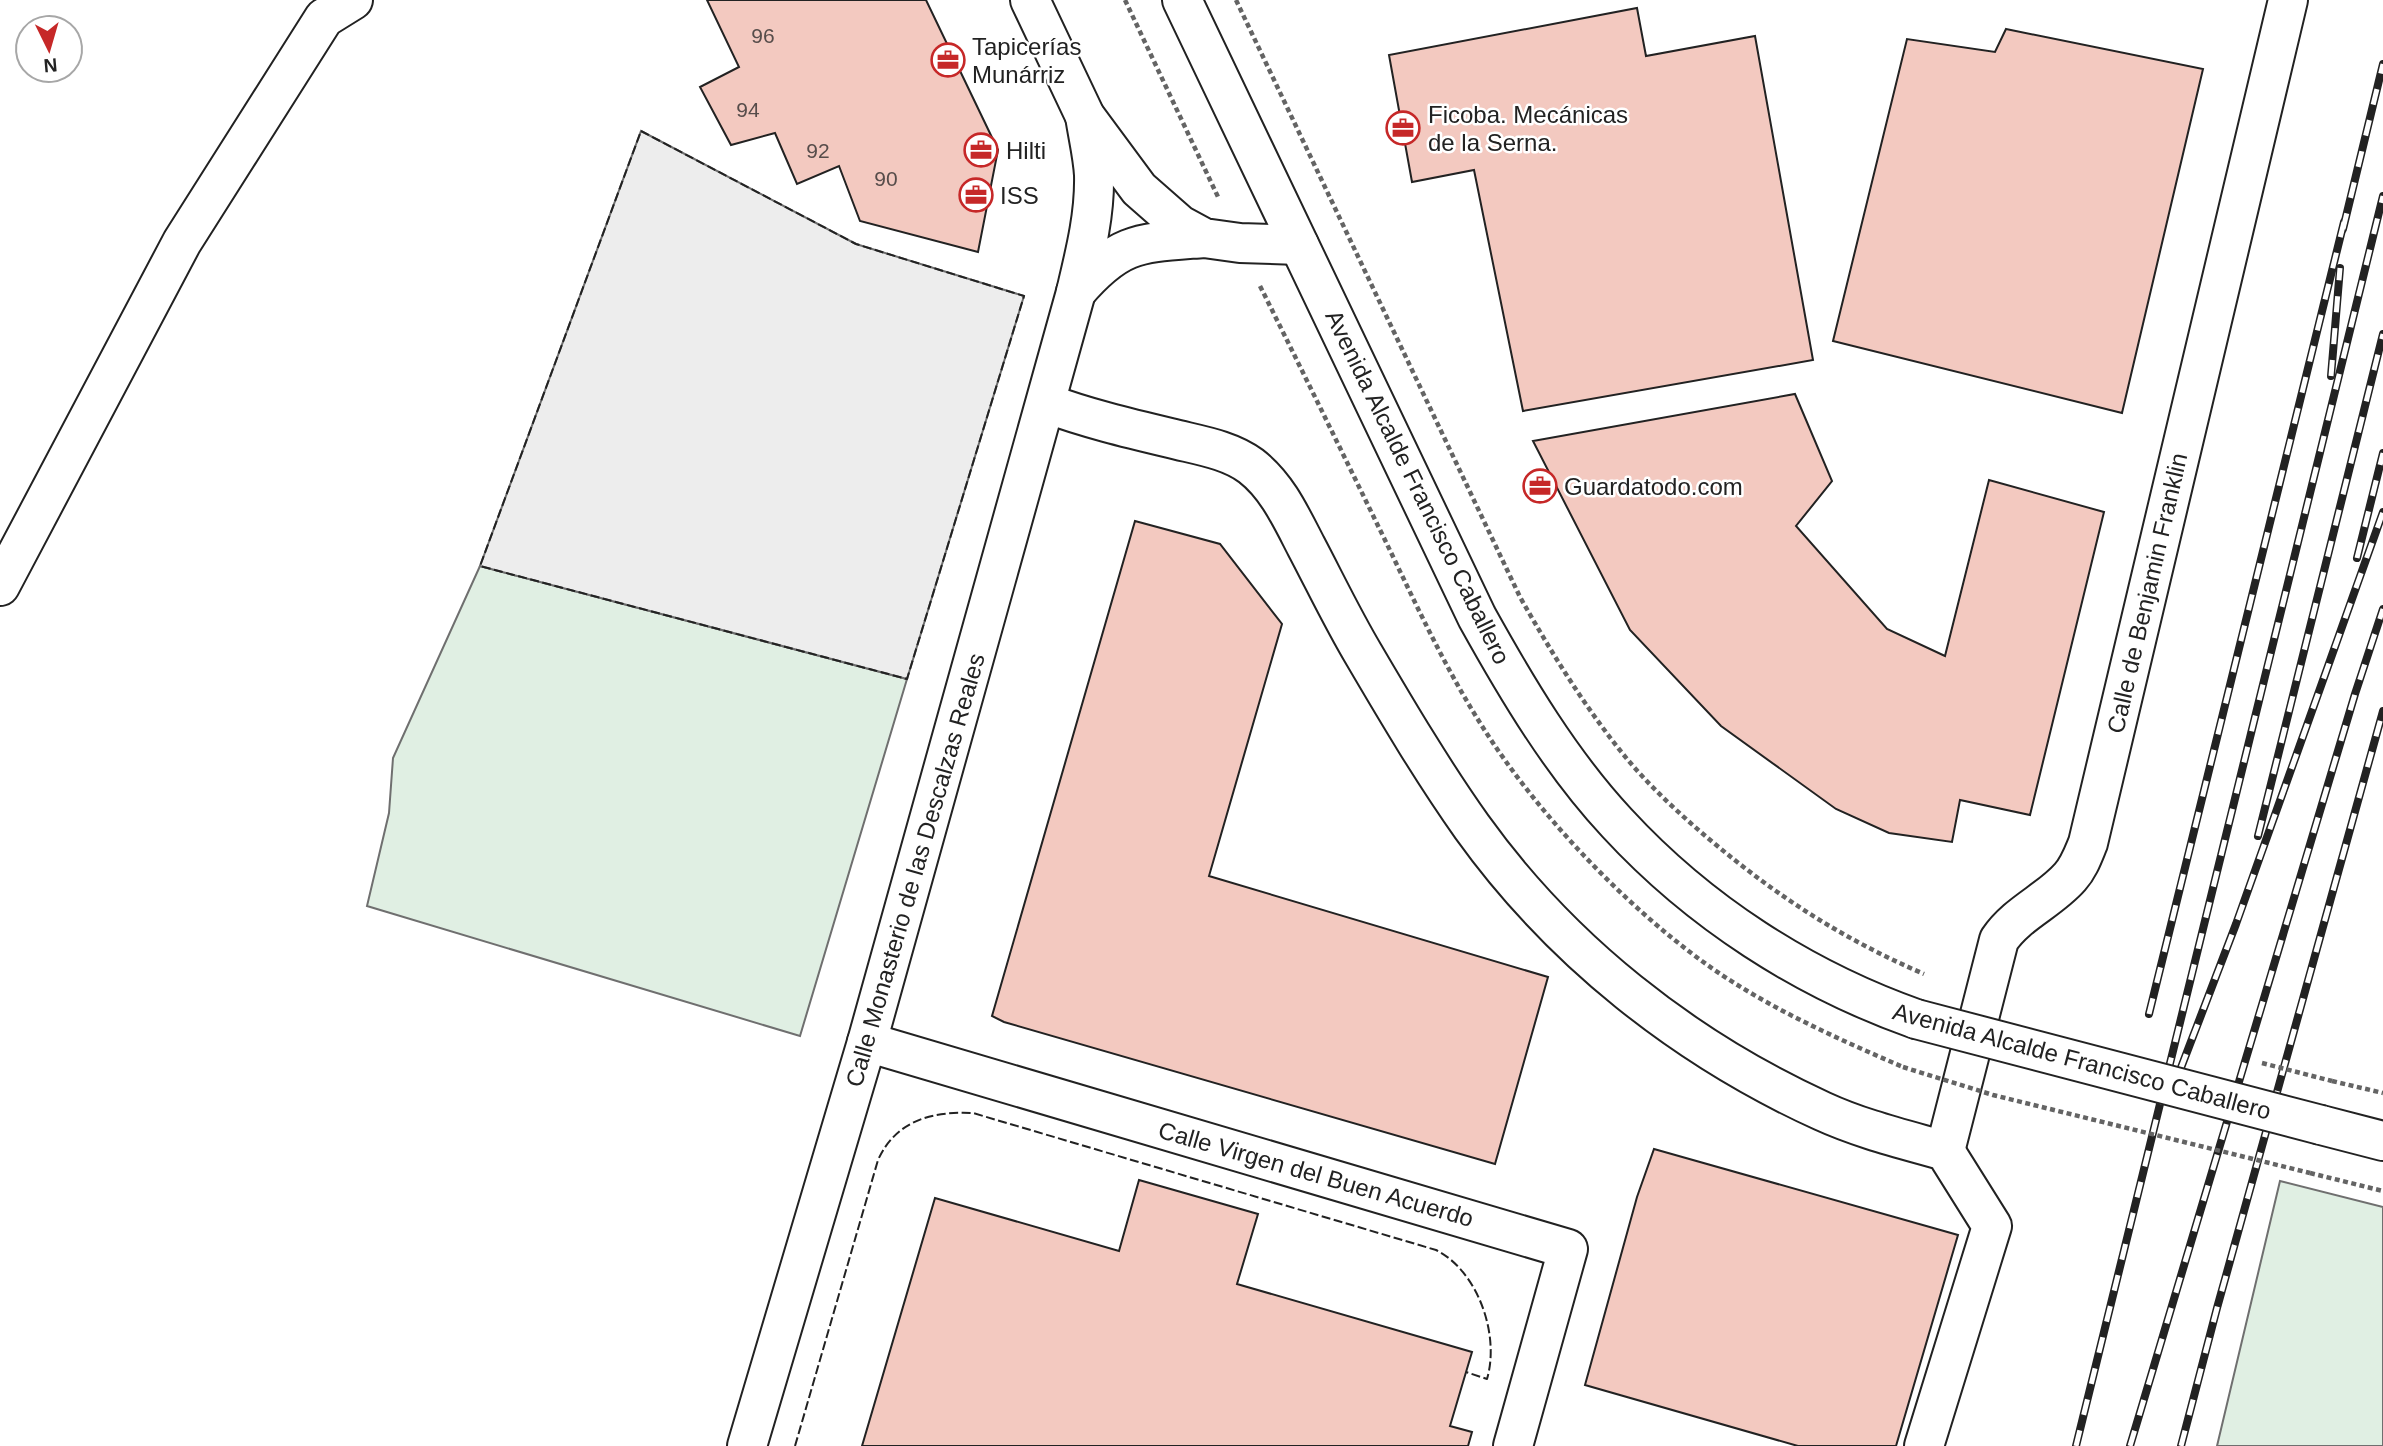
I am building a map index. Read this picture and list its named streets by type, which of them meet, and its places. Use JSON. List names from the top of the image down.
{
  "streets": {
    "street": [
      "Avenida Alcalde Francisco Caballero",
      "Calle de Benjamin Franklin",
      "Calle Monasterio de las Descalzas Reales",
      "Calle Virgen del Buen Acuerdo"
    ]
  },
  "crossings": [
    ["Calle Monasterio de las Descalzas Reales", "Calle Virgen del Buen Acuerdo"]
  ],
  "places": {
    "office": [
      "Tapicerías Munárriz",
      "Ficoba. Mecánicas de la Serna.",
      "Hilti",
      "ISS",
      "Guardatodo.com"
    ]
  },
  "house_numbers": [
    "96",
    "94",
    "92",
    "90"
  ],
  "north": "bottom"
}
